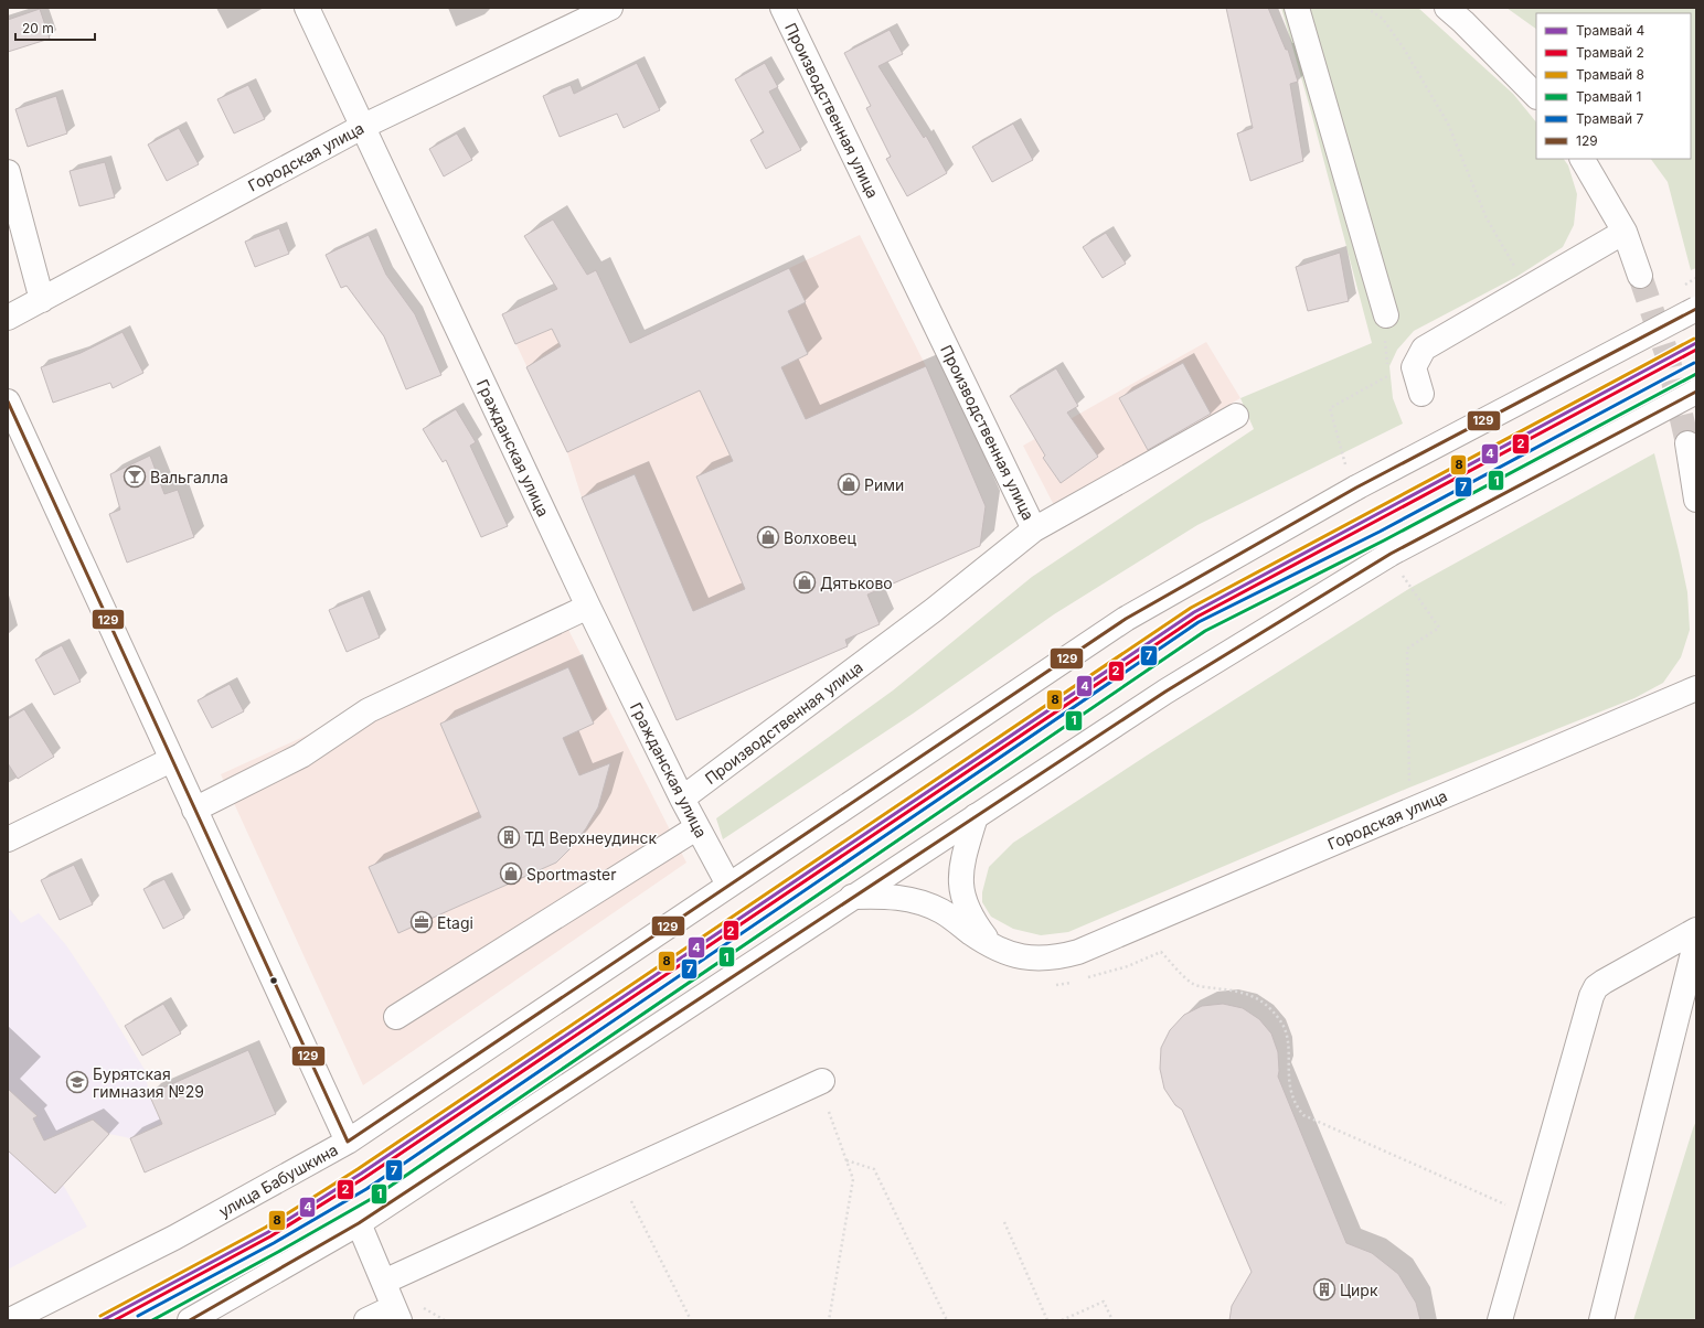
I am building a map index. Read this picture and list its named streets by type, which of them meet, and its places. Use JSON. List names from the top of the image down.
{
  "streets": {
    "street": [
      "Производственная улица",
      "Городская улица",
      "Гражданская улица",
      "улица Бабушкина"
    ]
  },
  "crossings": [
    ["Производственная улица", "Гражданская улица"],
    ["Городская улица", "Гражданская улица"],
    ["Гражданская улица", "улица Бабушкина"]
  ],
  "places": {
    "bar": ["Вальгалла"],
    "shop": [
      "Рими",
      "Волховец",
      "Дятьково",
      "Sportmaster"
    ],
    "building": ["ТД Верхнеудинск", "Цирк"],
    "office": ["Etagi"],
    "school or university": ["Бурятская гимназия №29"]
  },
  "lines": [
    "transit line 129",
    "tram line 8",
    "tram line 4",
    "tram line 2",
    "tram line 7",
    "tram line 1"
  ],
  "legend": [
    "Трамвай 4",
    "Трамвай 2",
    "Трамвай 8",
    "Трамвай 1",
    "Трамвай 7",
    "129"
  ],
  "scale_bar": "20 m"
}
